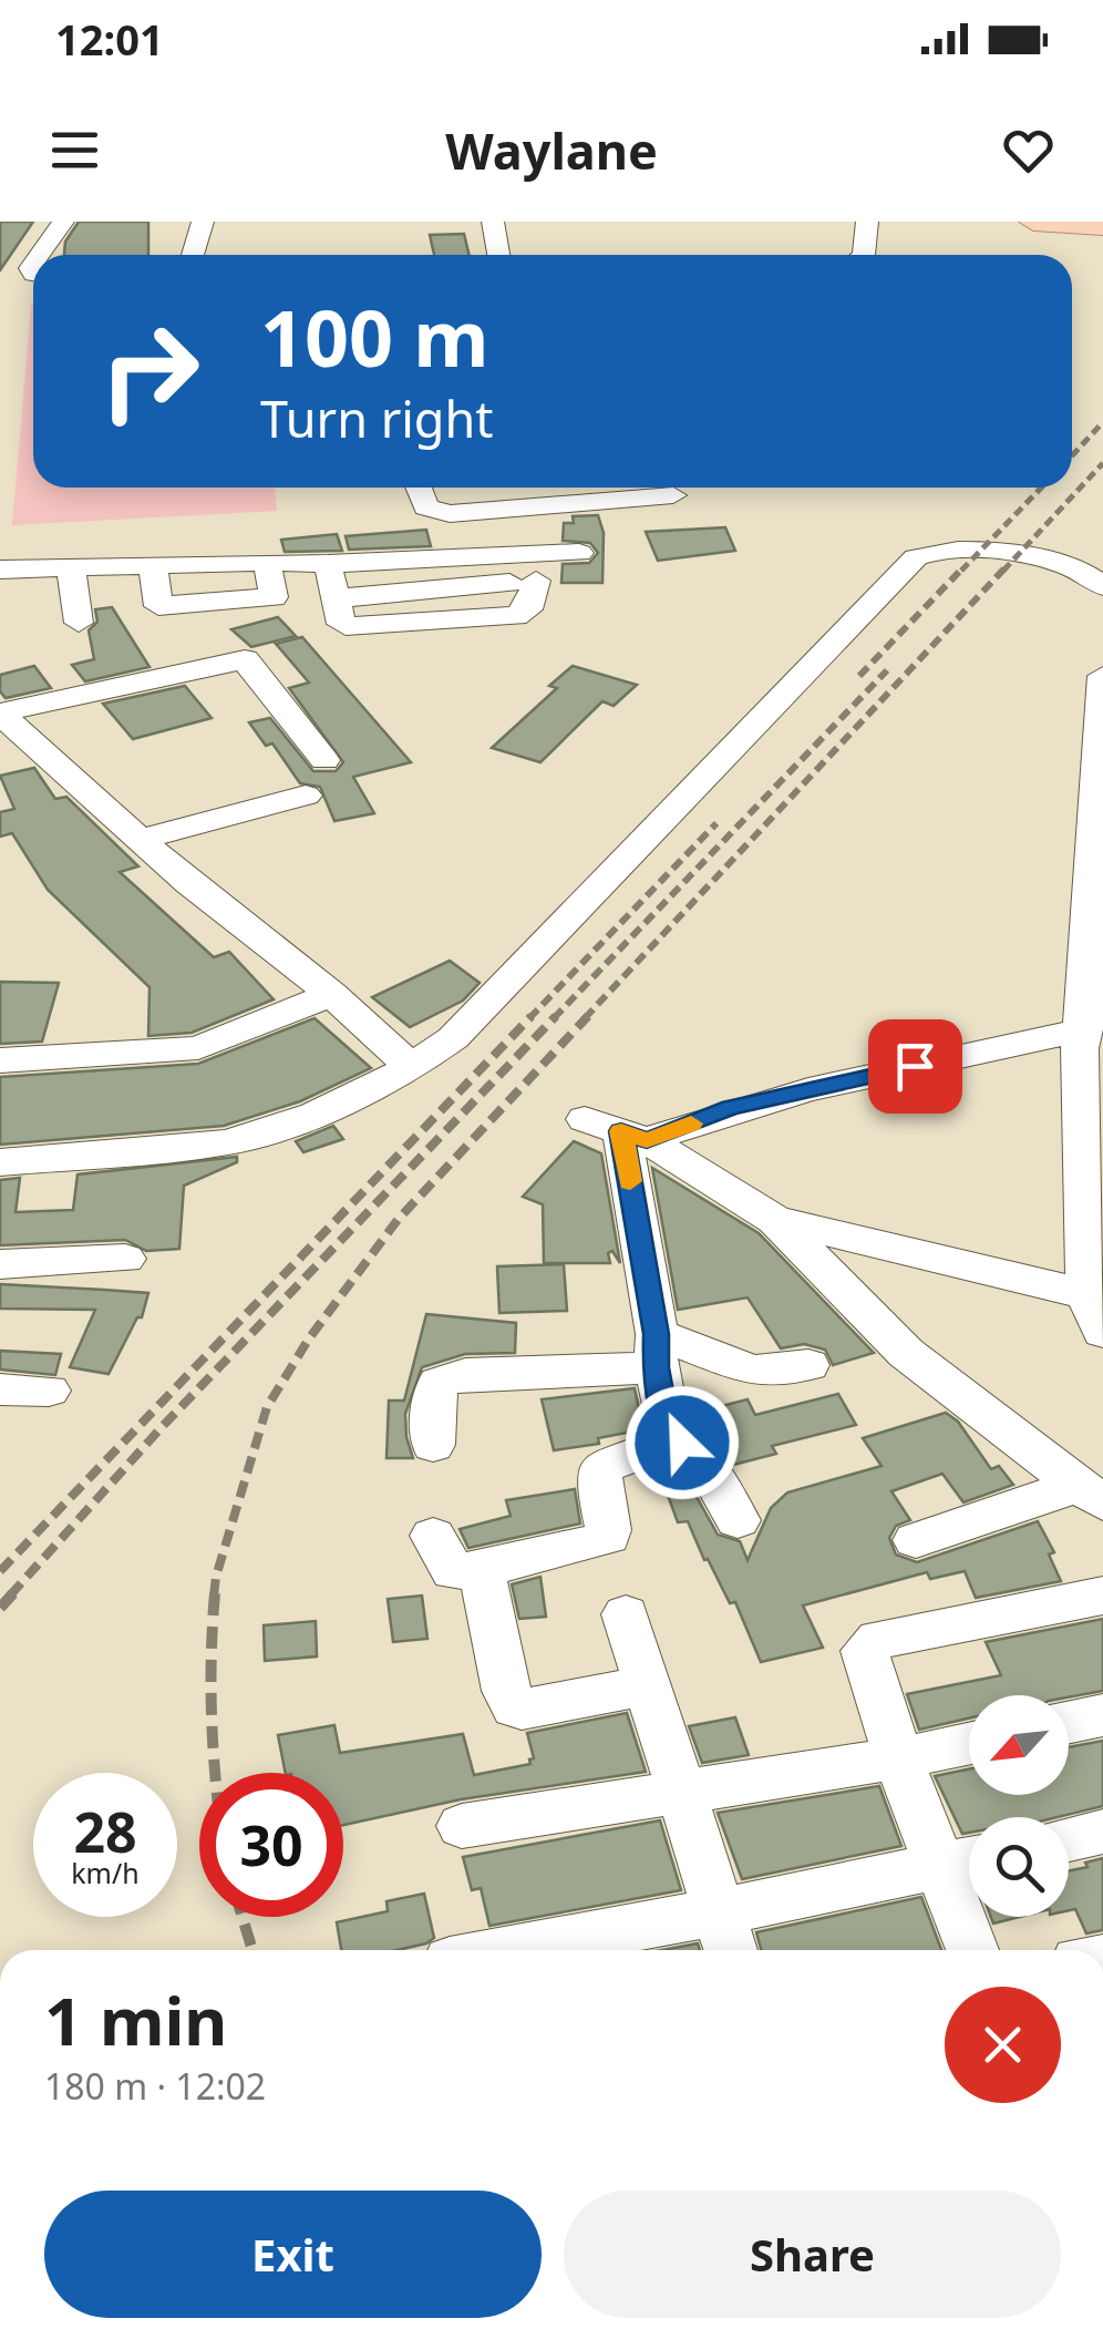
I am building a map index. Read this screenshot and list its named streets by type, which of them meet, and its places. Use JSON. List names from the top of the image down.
{
  "north": "bottom left",
  "page": {
    "status": "12:01",
    "header": "Waylane",
    "turn": ["100 m", "Turn right"],
    "speed": "28 km/h",
    "limit": "30",
    "heading": ["1 min", "180 m · 12:02"],
    "buttons": ["Exit", "Share"]
  }
}
